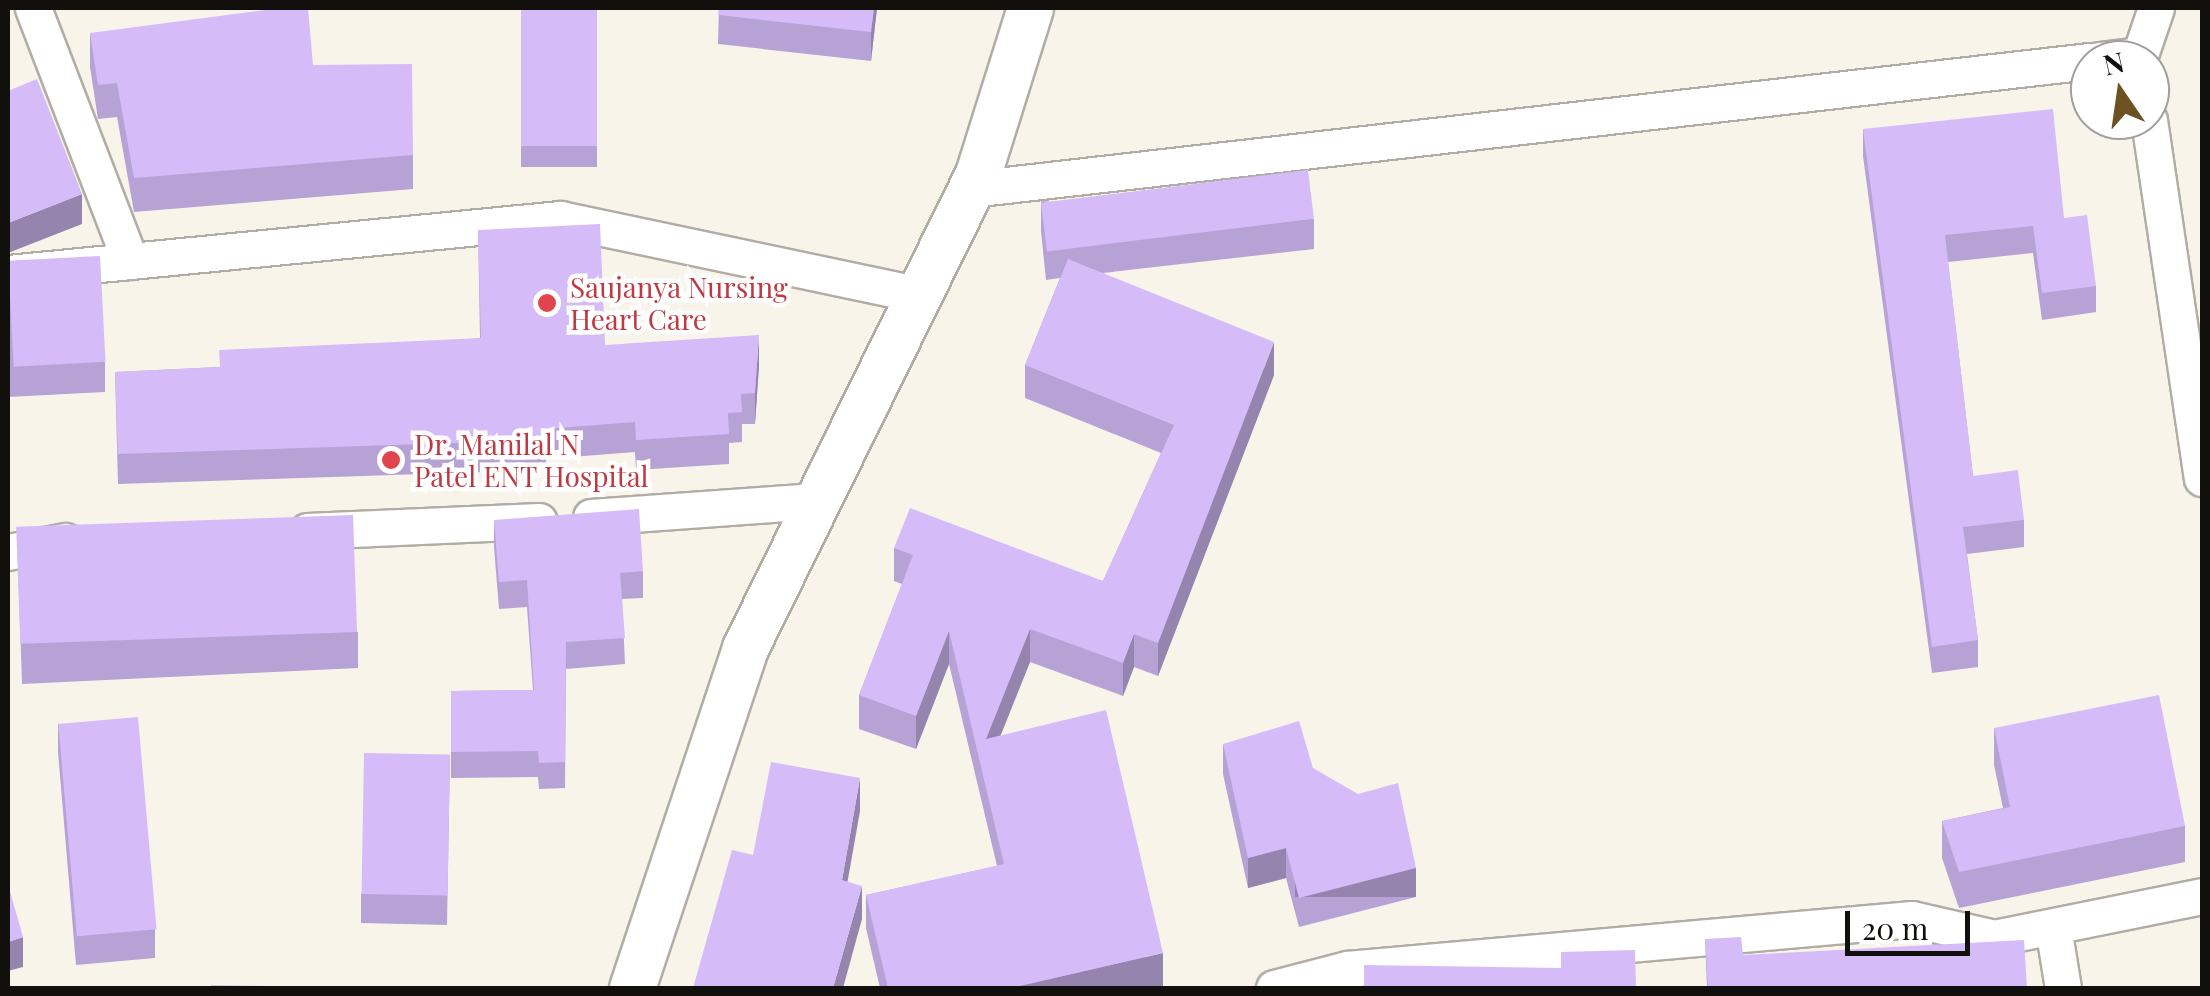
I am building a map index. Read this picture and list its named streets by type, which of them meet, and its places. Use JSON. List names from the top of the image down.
{
  "places": ["Saujanya Nursing Heart Care", "Dr. Manilal N Patel ENT Hospital"],
  "scale_bar": "20 m",
  "north": "top"
}
